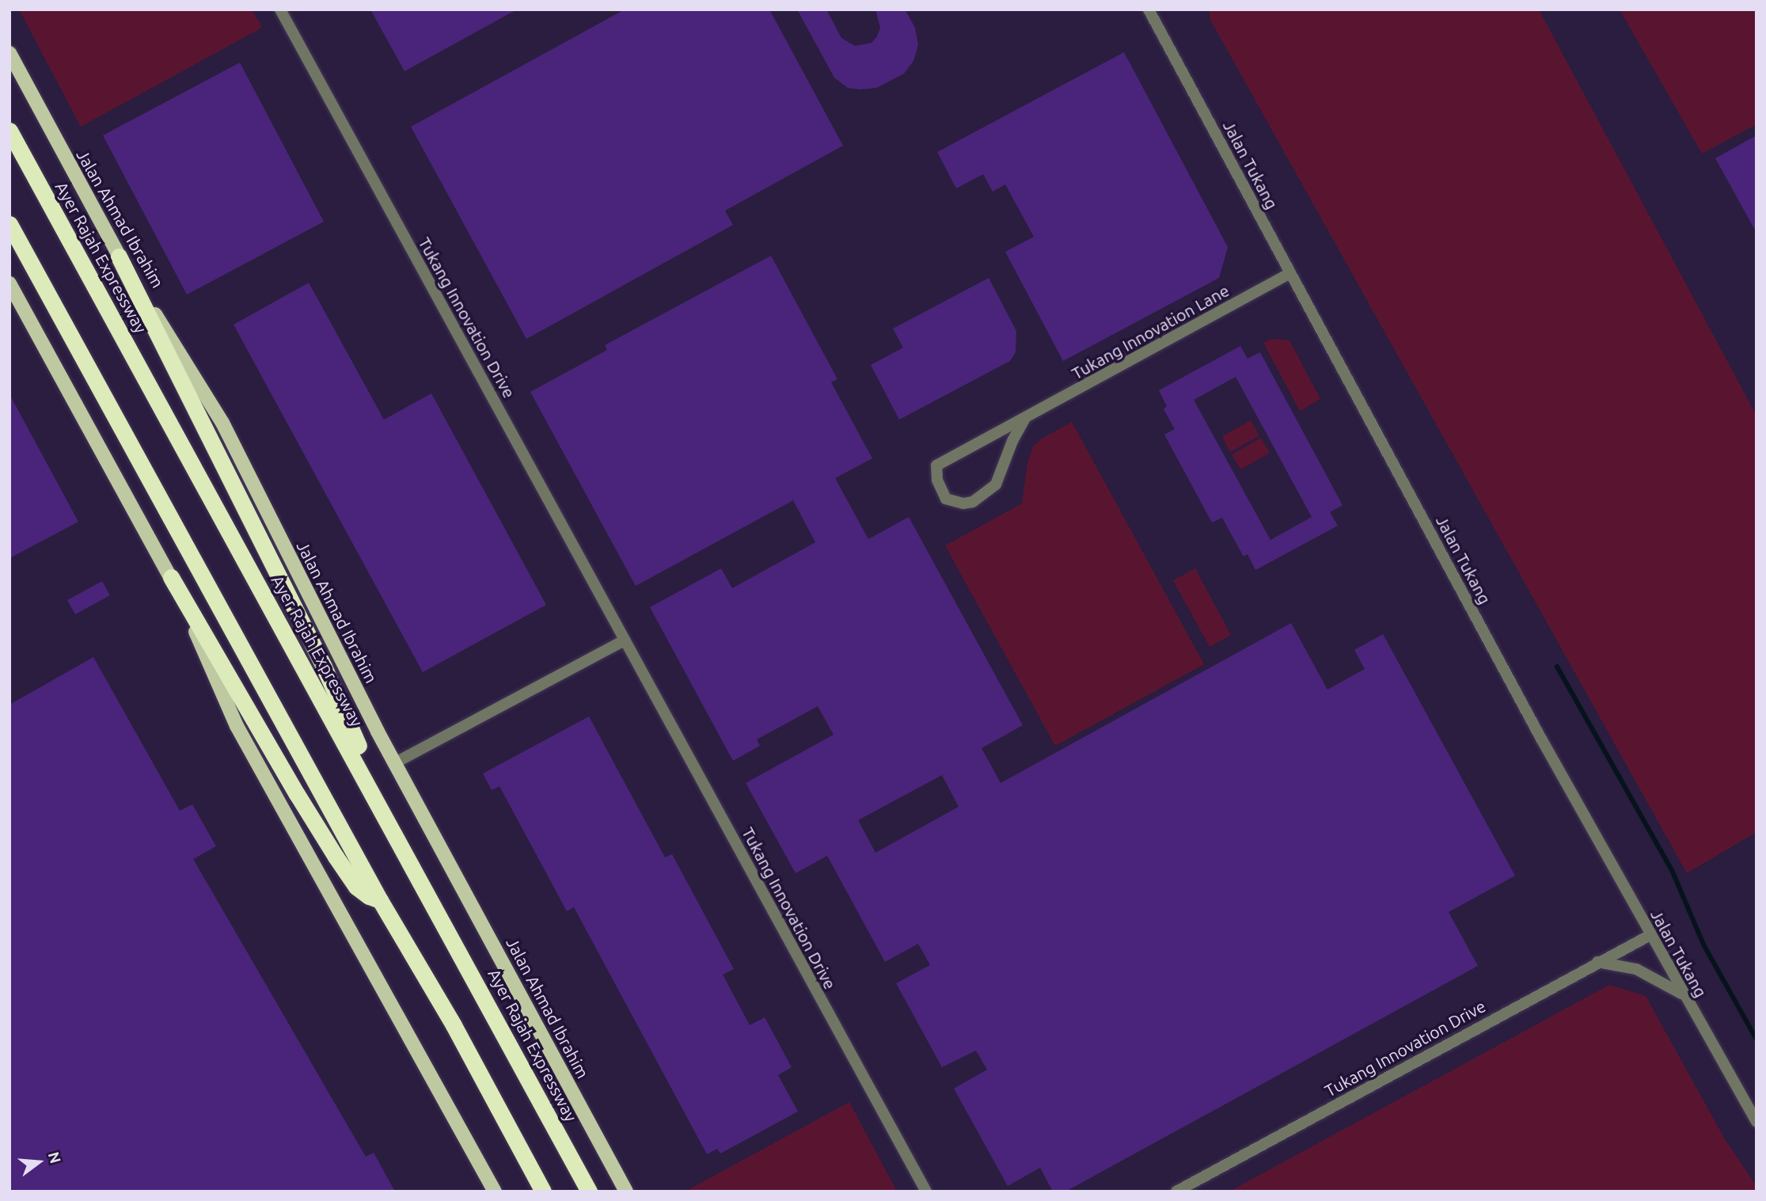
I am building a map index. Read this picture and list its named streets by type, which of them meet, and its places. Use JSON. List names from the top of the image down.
{
  "streets": {
    "highway": ["Ayer Rajah Expressway"],
    "main road": ["Jalan Ahmad Ibrahim"],
    "street": ["Jalan Tukang", "Tukang Innovation Drive", "Tukang Innovation Lane"]
  },
  "crossings": [
    ["Jalan Tukang", "Tukang Innovation Drive"],
    ["Jalan Tukang", "Tukang Innovation Lane"]
  ],
  "north": "right"
}
